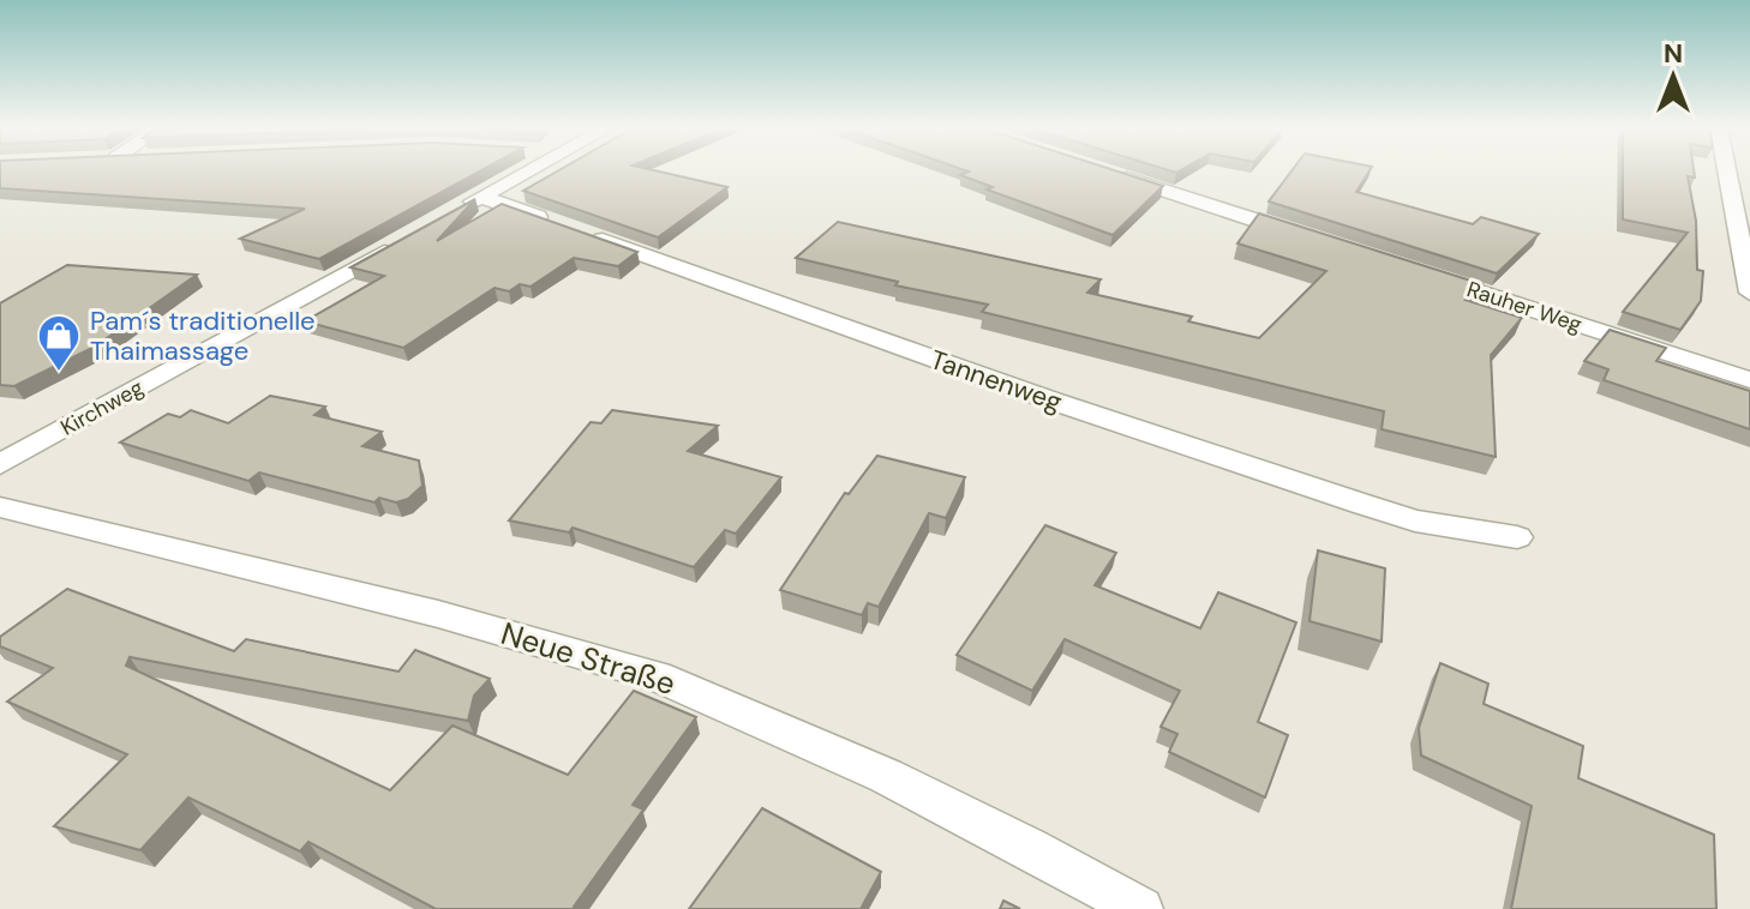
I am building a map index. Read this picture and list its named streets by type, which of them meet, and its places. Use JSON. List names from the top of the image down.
{
  "streets": {
    "street": [
      "Rauher Weg",
      "Tannenweg",
      "Kirchweg",
      "Neue Straße"
    ]
  },
  "places": {
    "shop": ["Pam´s traditionelle Thaimassage"]
  },
  "north": "top"
}
